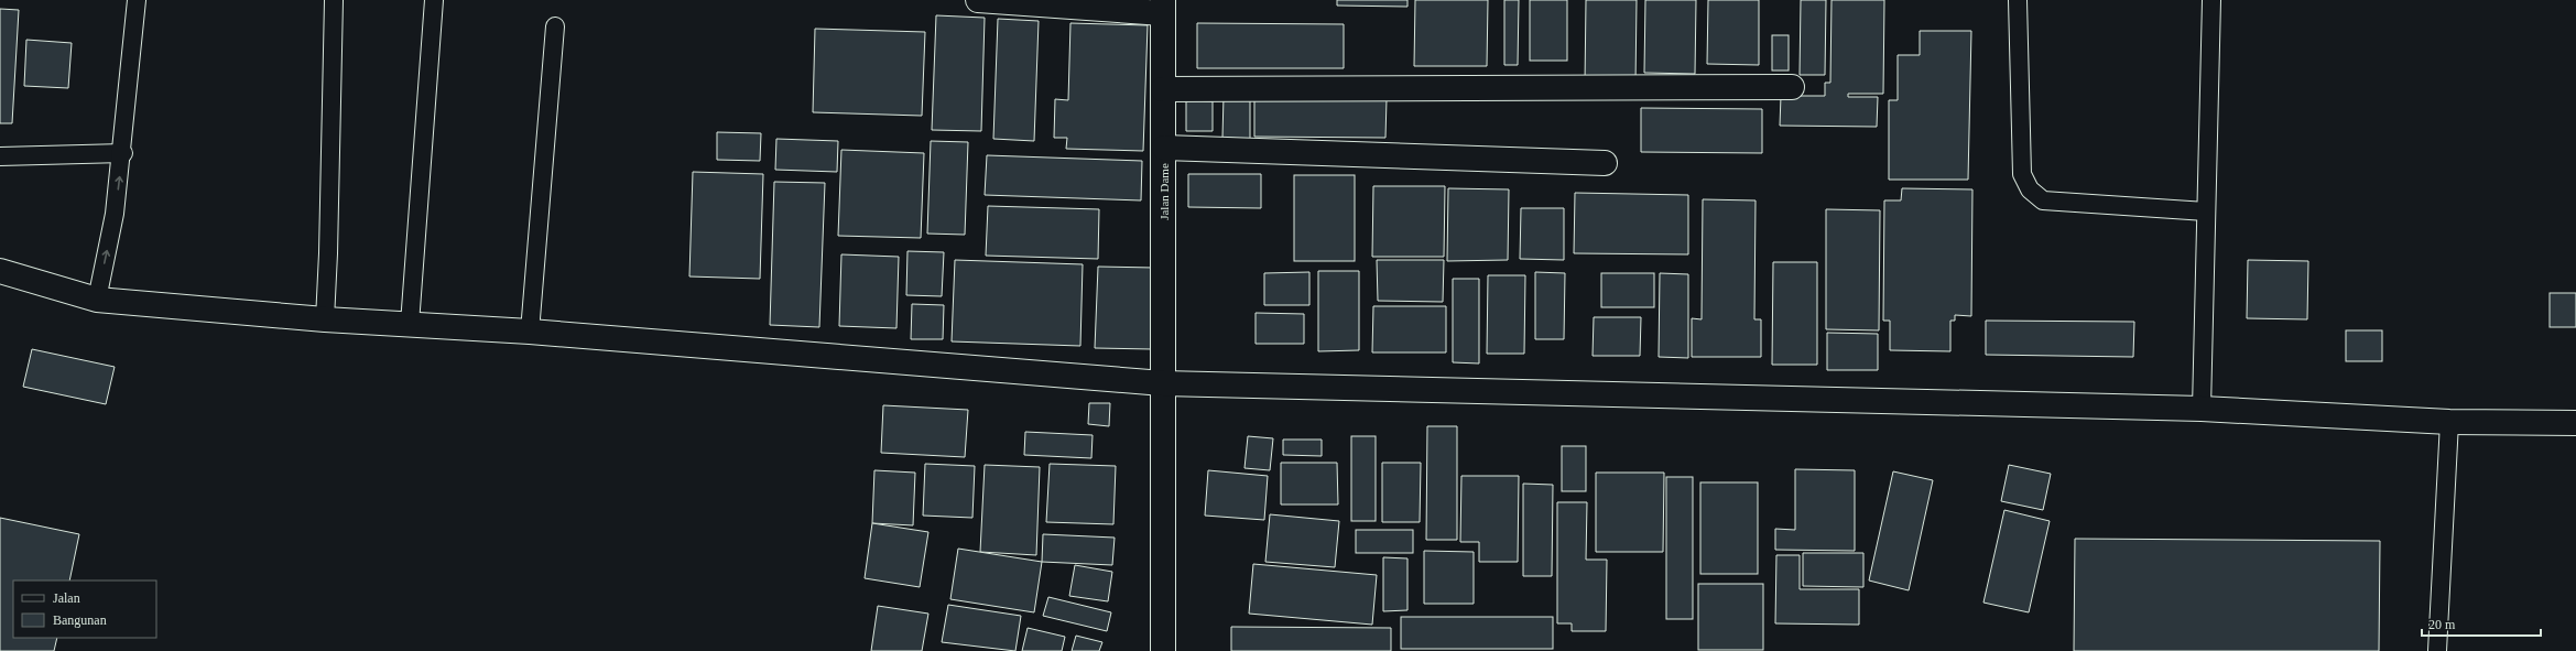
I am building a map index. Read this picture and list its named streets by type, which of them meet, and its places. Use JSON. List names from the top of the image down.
{
  "streets": {
    "street": ["Jalan Dame"]
  },
  "legend": ["Jalan", "Bangunan"],
  "scale_bar": "20 m"
}
